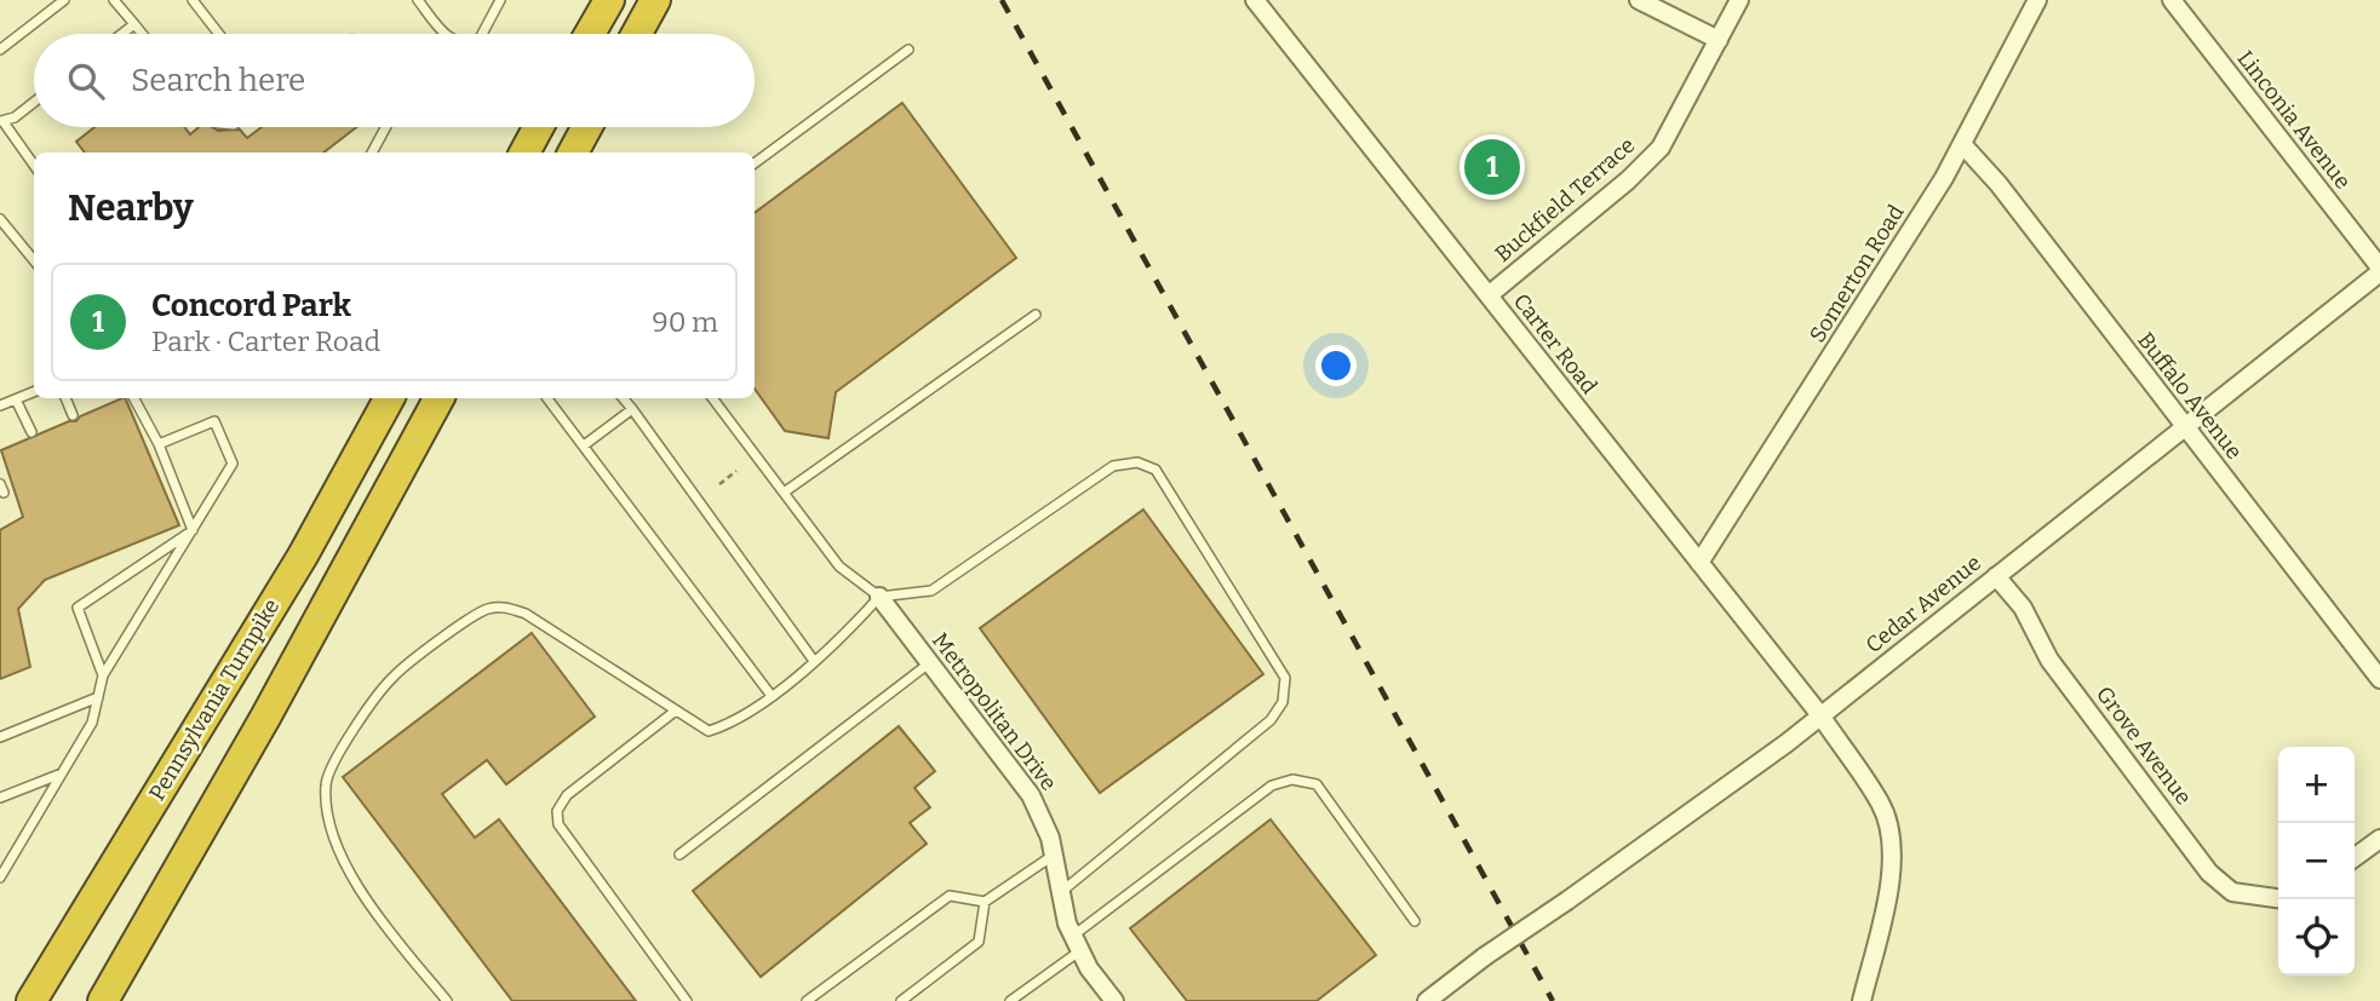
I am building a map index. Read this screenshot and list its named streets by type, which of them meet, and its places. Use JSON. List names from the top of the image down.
{
  "streets": {
    "highway": ["Pennsylvania Turnpike"],
    "street": [
      "Linconia Avenue",
      "Buckfield Terrace",
      "Somerton Road",
      "Carter Road",
      "Buffalo Avenue",
      "Cedar Avenue",
      "Metropolitan Drive",
      "Grove Avenue"
    ]
  },
  "crossings": [
    ["Linconia Avenue", "Cedar Avenue"],
    ["Buckfield Terrace", "Carter Road"],
    ["Somerton Road", "Carter Road"],
    ["Somerton Road", "Buffalo Avenue"],
    ["Carter Road", "Cedar Avenue"],
    ["Buffalo Avenue", "Cedar Avenue"],
    ["Cedar Avenue", "Grove Avenue"]
  ],
  "page": {
    "search": "Search here",
    "pins": "1",
    "heading": "Nearby",
    "list": [
      {
        "mark": "1",
        "name": "Concord Park",
        "note": "Park · Carter Road",
        "value": "90 m"
      }
    ],
    "map_buttons": ["+", "−"]
  }
}
